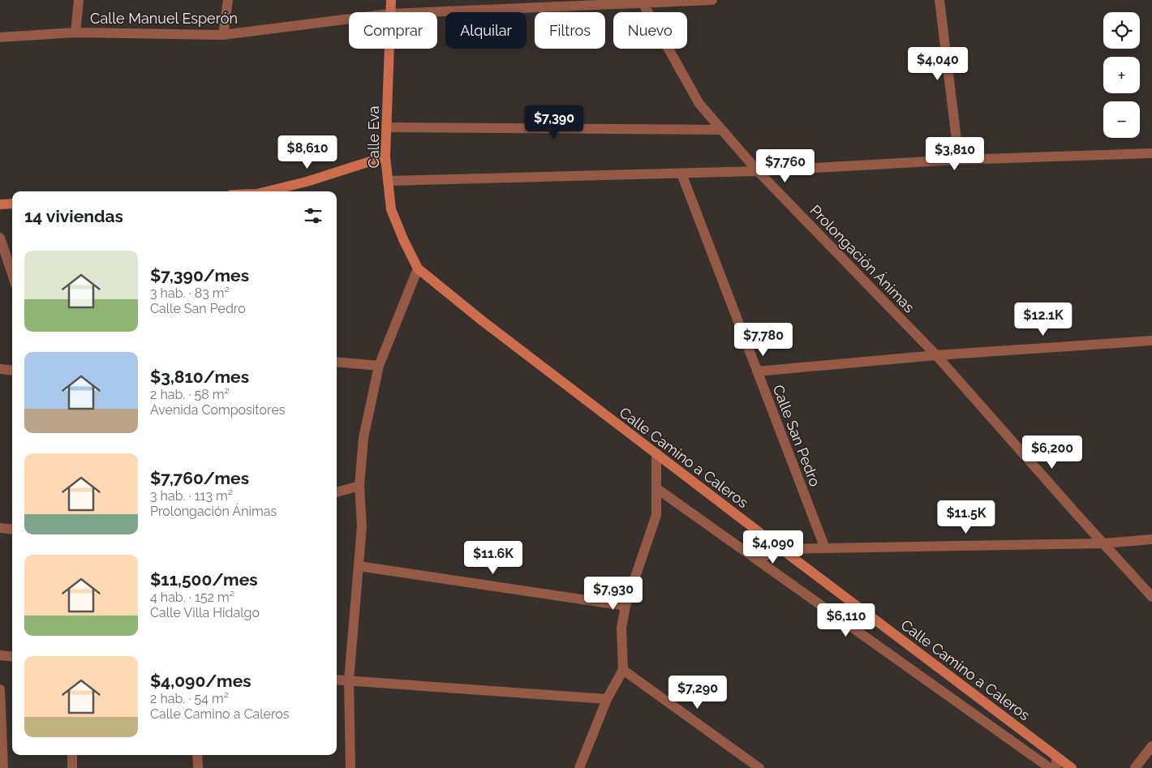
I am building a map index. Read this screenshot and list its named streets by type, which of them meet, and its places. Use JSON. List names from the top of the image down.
{
  "streets": {
    "street": [
      "Calle Manuel Esperón",
      "Calle Eva",
      "Prolongación Ánimas",
      "Calle San Pedro",
      "Calle Camino a Caleros"
    ]
  },
  "crossings": [
    ["Calle Manuel Esperón", "Prolongación Ánimas"],
    ["Calle Eva", "Calle Camino a Caleros"]
  ],
  "page": {
    "map_buttons": ["+", "−"],
    "chip": [
      "Comprar",
      "Alquilar",
      "Filtros",
      "Nuevo"
    ],
    "price": [
      "$4,040",
      "$7,390",
      "$8,610",
      "$3,810",
      "$7,760",
      "$12.1K",
      "$7,780",
      "$6,200",
      "$11.5K",
      "$4,090",
      "$11.6K",
      "$7,930",
      "$6,110",
      "$7,290"
    ],
    "heading": "14 viviendas",
    "list": [
      {
        "name": "$7,390/mes",
        "note": "3 hab. · 83 m² · Calle San Pedro"
      },
      {
        "name": "$3,810/mes",
        "note": "2 hab. · 58 m² · Avenida Compositores"
      },
      {
        "name": "$7,760/mes",
        "note": "3 hab. · 113 m² · Prolongación Ánimas"
      },
      {
        "name": "$11,500/mes",
        "note": "4 hab. · 152 m² · Calle Villa Hidalgo"
      },
      {
        "name": "$4,090/mes",
        "note": "2 hab. · 54 m² · Calle Camino a Caleros"
      }
    ]
  }
}
